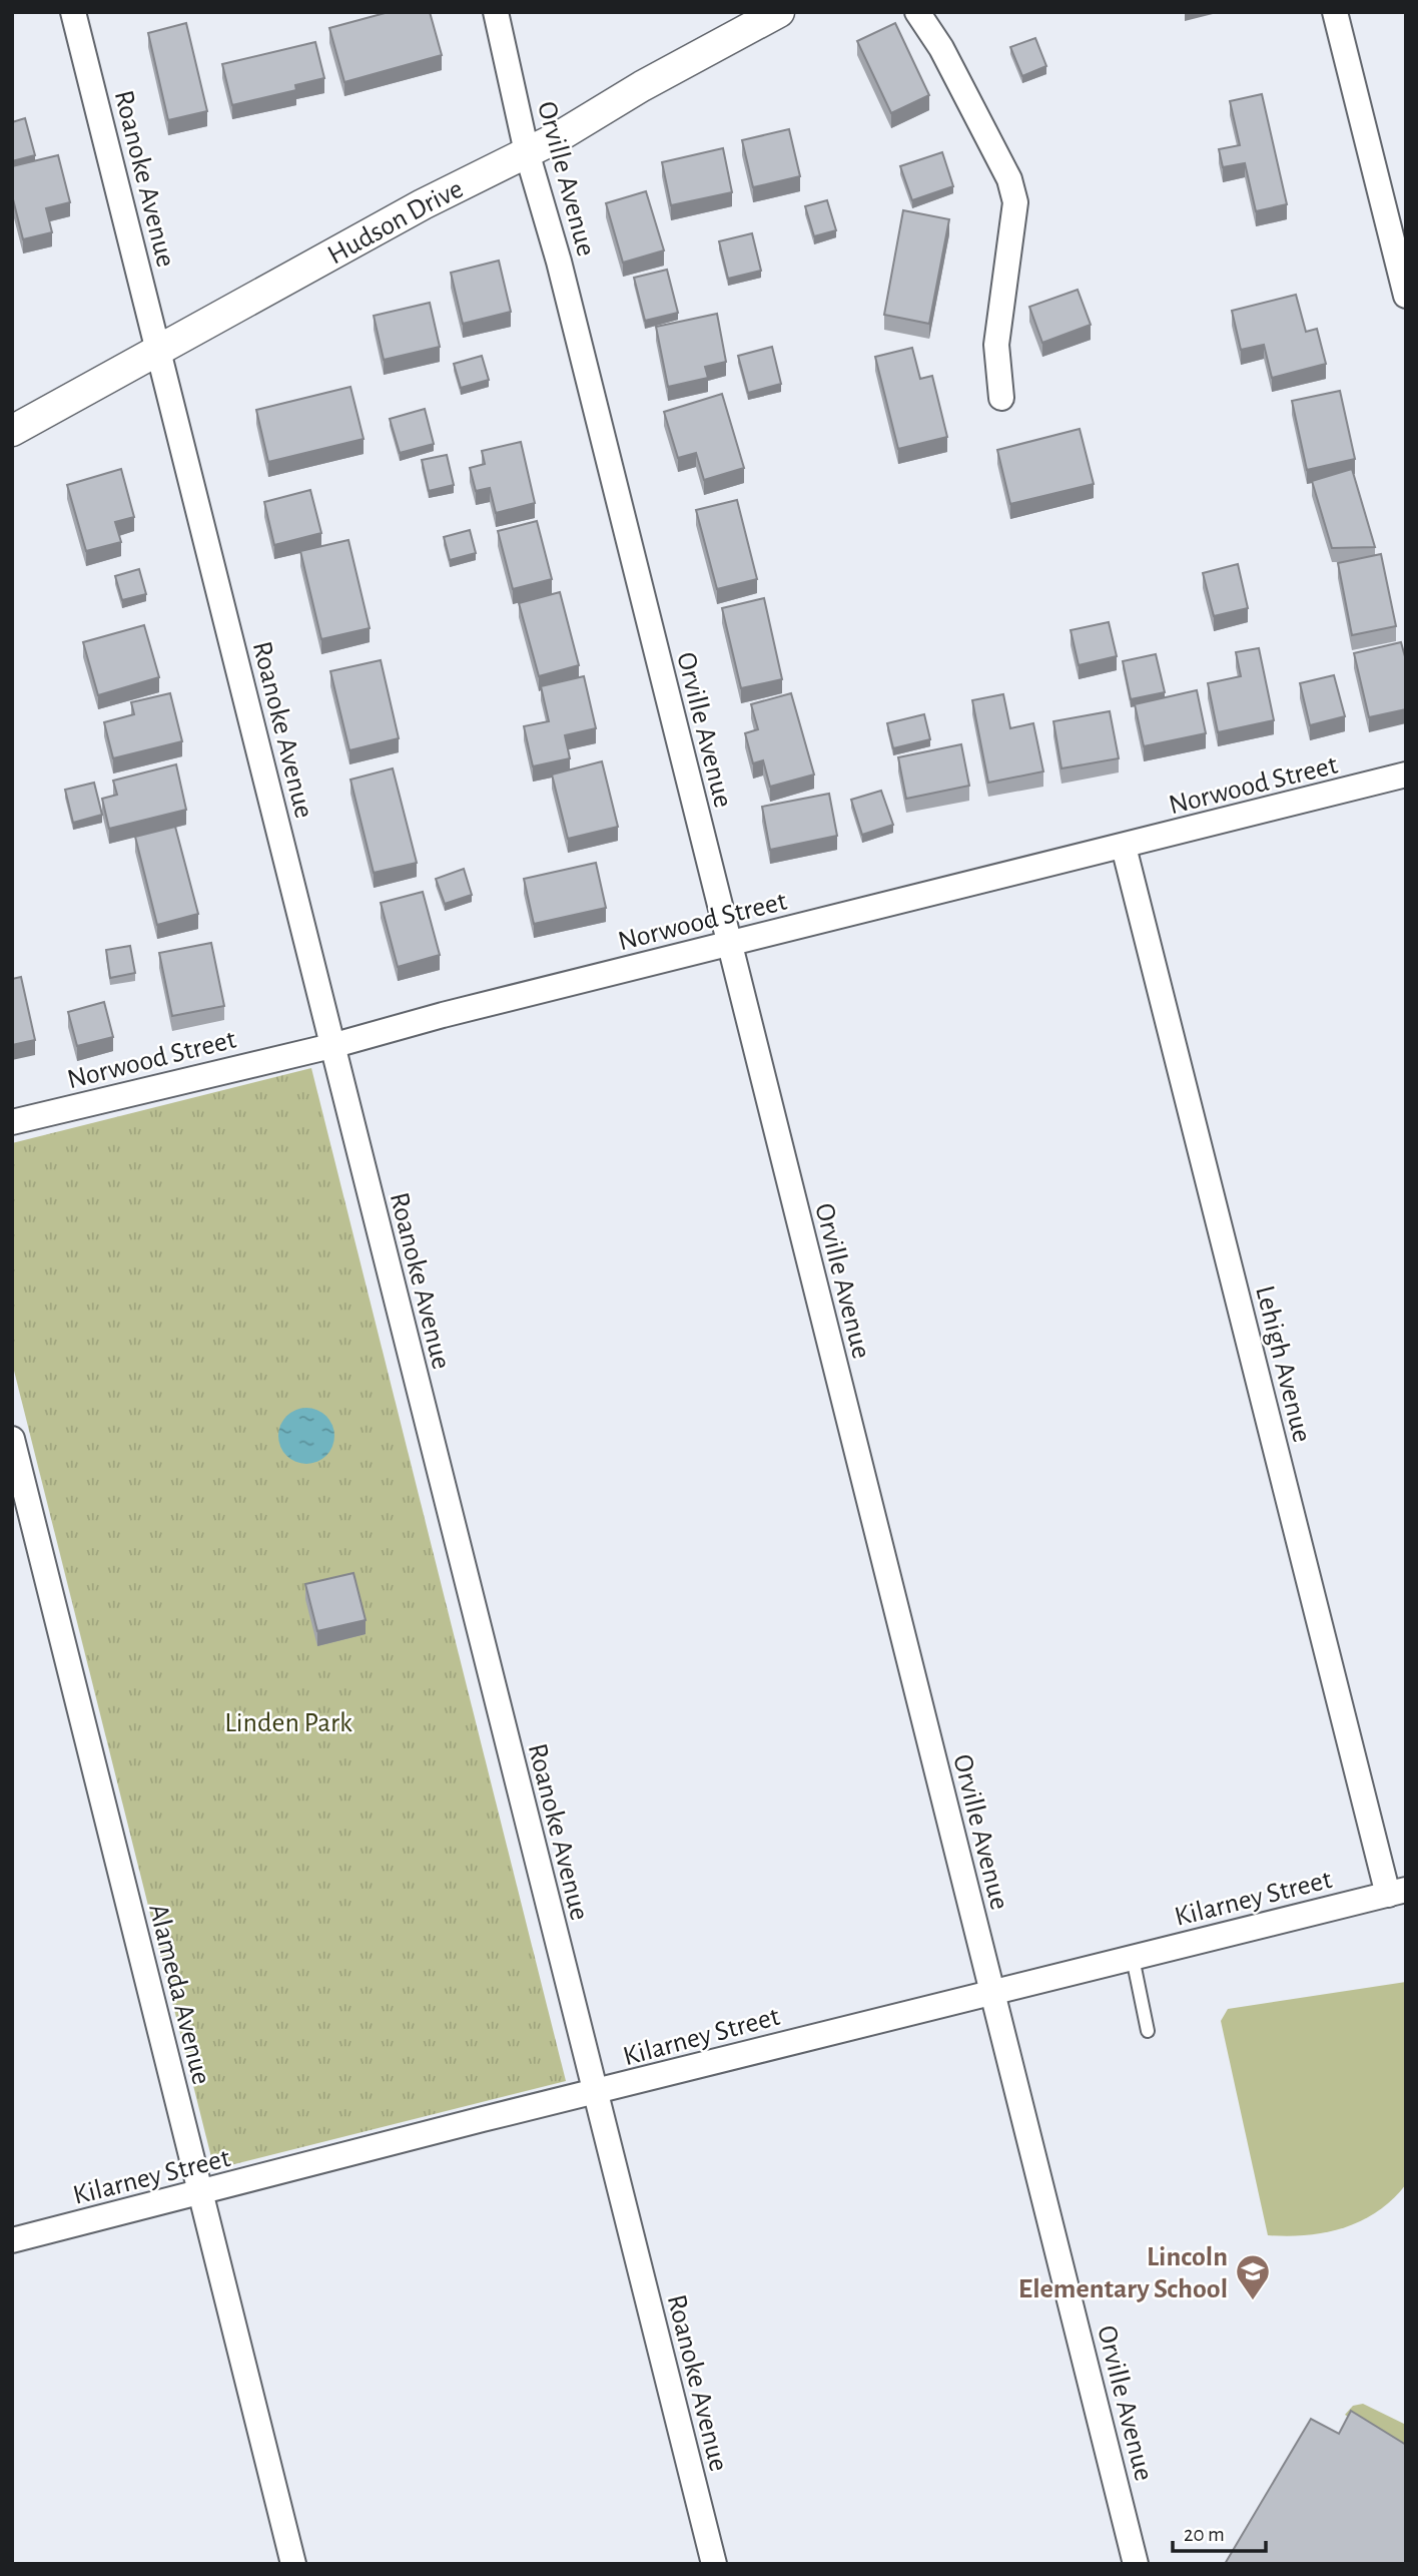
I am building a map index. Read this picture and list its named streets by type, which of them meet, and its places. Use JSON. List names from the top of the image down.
{
  "streets": {
    "street": [
      "Roanoke Avenue",
      "Orville Avenue",
      "Hudson Drive",
      "Norwood Street",
      "Lehigh Avenue",
      "Kilarney Street",
      "Alameda Avenue"
    ]
  },
  "crossings": [
    ["Roanoke Avenue", "Hudson Drive"],
    ["Roanoke Avenue", "Norwood Street"],
    ["Roanoke Avenue", "Kilarney Street"],
    ["Orville Avenue", "Hudson Drive"],
    ["Orville Avenue", "Norwood Street"],
    ["Orville Avenue", "Kilarney Street"],
    ["Norwood Street", "Lehigh Avenue"],
    ["Lehigh Avenue", "Kilarney Street"],
    ["Kilarney Street", "Alameda Avenue"]
  ],
  "parks": ["Linden Park"],
  "places": {
    "school or university": ["Lincoln Elementary School"]
  },
  "scale_bar": "20 m"
}
